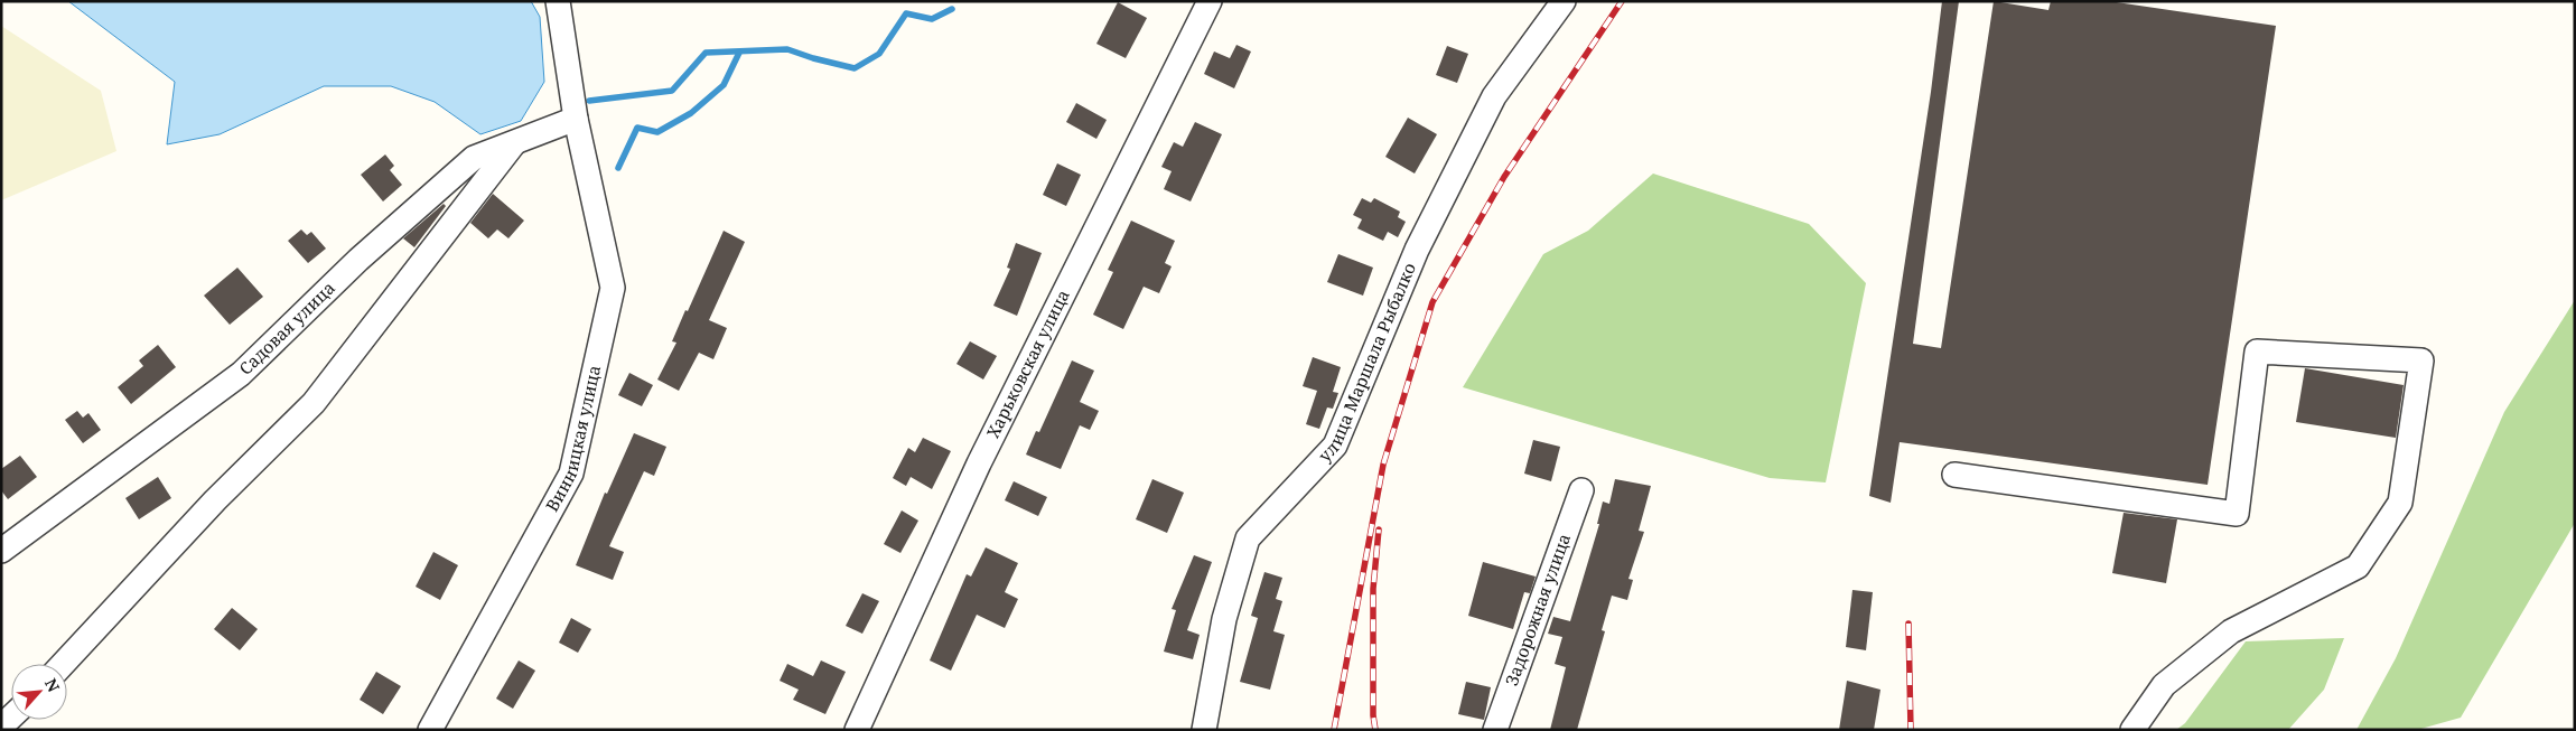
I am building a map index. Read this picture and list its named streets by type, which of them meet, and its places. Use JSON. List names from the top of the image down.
{
  "streets": {
    "street": [
      "Садовая улица",
      "улица Маршала Рыбалко",
      "Харьковская улица",
      "Винницкая улица",
      "Задорожная улица"
    ]
  },
  "crossings": [
    ["Садовая улица", "Винницкая улица"]
  ],
  "north": "top right"
}
